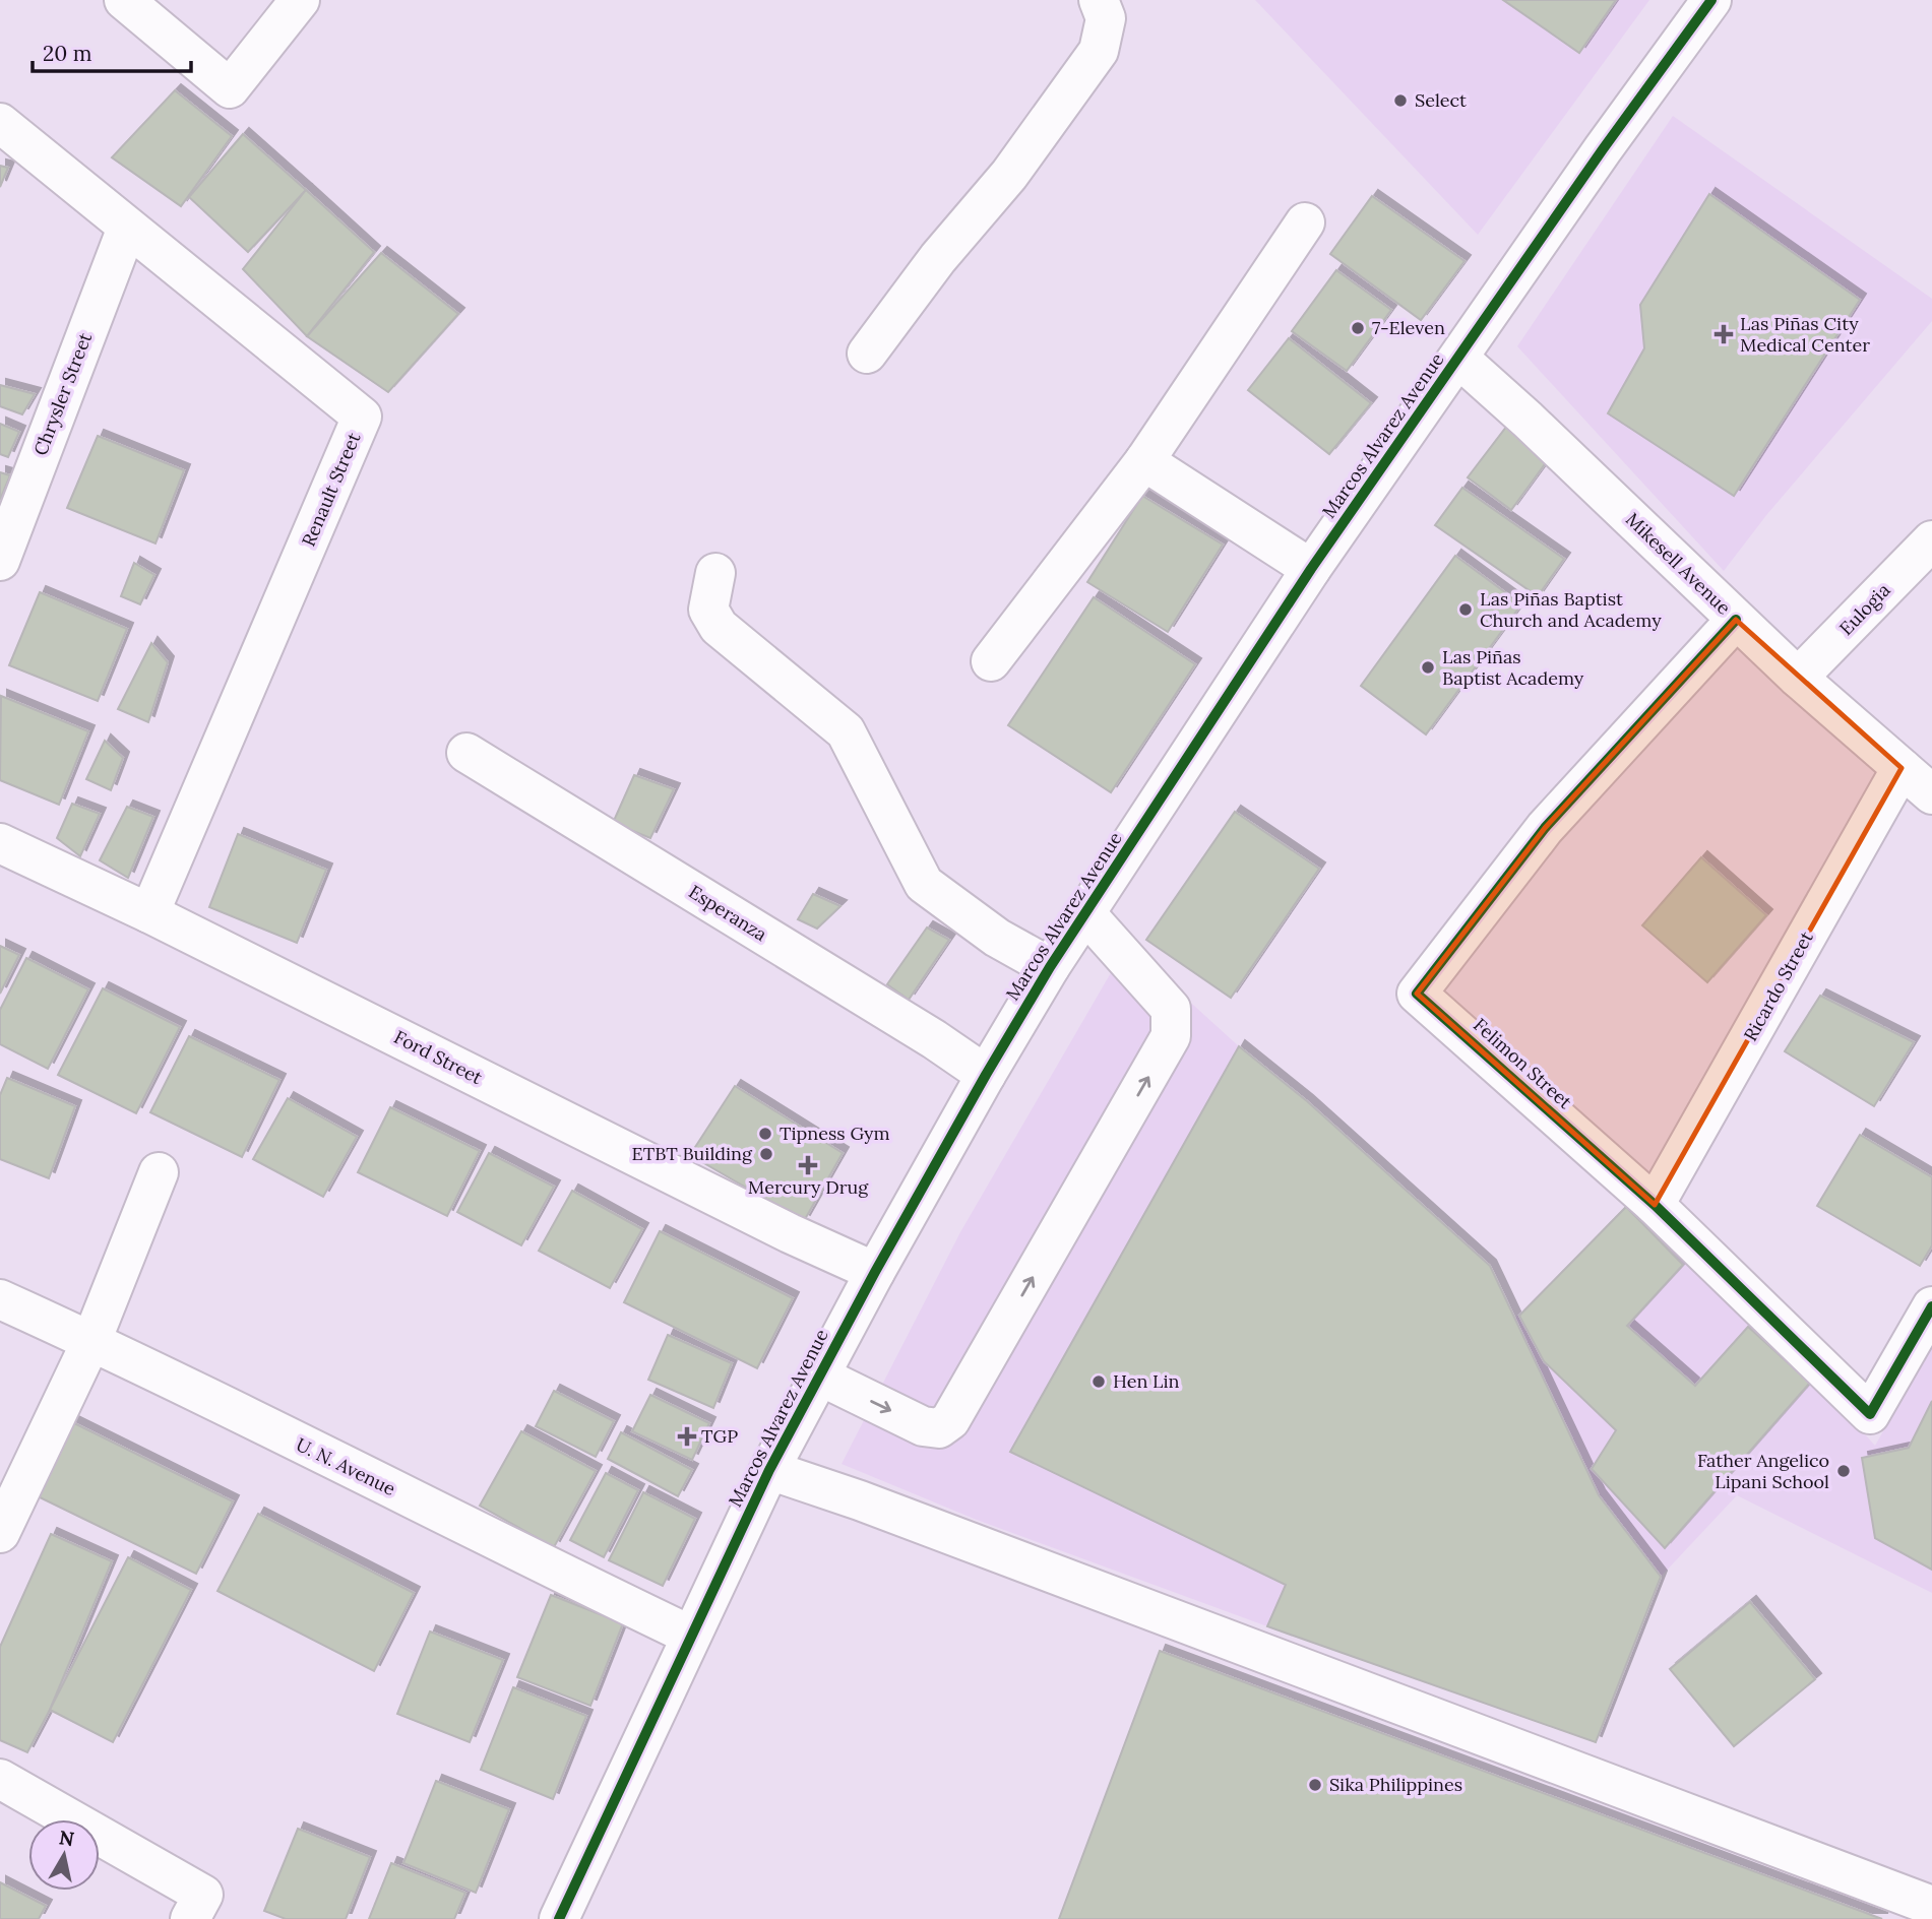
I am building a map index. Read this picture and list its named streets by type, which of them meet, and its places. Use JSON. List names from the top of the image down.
{
  "streets": {
    "street": [
      "Chrysler Street",
      "Marcos Alvarez Avenue",
      "Renault Street",
      "Mikesell Avenue",
      "Eulogia",
      "Esperanza",
      "Ricardo Street",
      "Ford Street",
      "Felimon Street",
      "U. N. Avenue"
    ]
  },
  "crossings": [
    ["Chrysler Street", "Renault Street"],
    ["Marcos Alvarez Avenue", "Mikesell Avenue"],
    ["Marcos Alvarez Avenue", "Esperanza"],
    ["Marcos Alvarez Avenue", "Ford Street"],
    ["Marcos Alvarez Avenue", "U. N. Avenue"],
    ["Renault Street", "Ford Street"],
    ["Mikesell Avenue", "Eulogia"],
    ["Mikesell Avenue", "Ricardo Street"],
    ["Mikesell Avenue", "Felimon Street"],
    ["Ricardo Street", "Felimon Street"]
  ],
  "places": {
    "other": [
      "Select",
      "7-Eleven",
      "Las Piñas Baptist Church and Academy",
      "Las Piñas Baptist Academy",
      "Tipness Gym",
      "ETBT Building",
      "Hen Lin",
      "Father Angelico Lipani School",
      "Sika Philippines"
    ],
    "health": ["Las Piñas City Medical Center", "Mercury Drug", "TGP"]
  },
  "scale_bar": "20 m",
  "north": "top"
}
